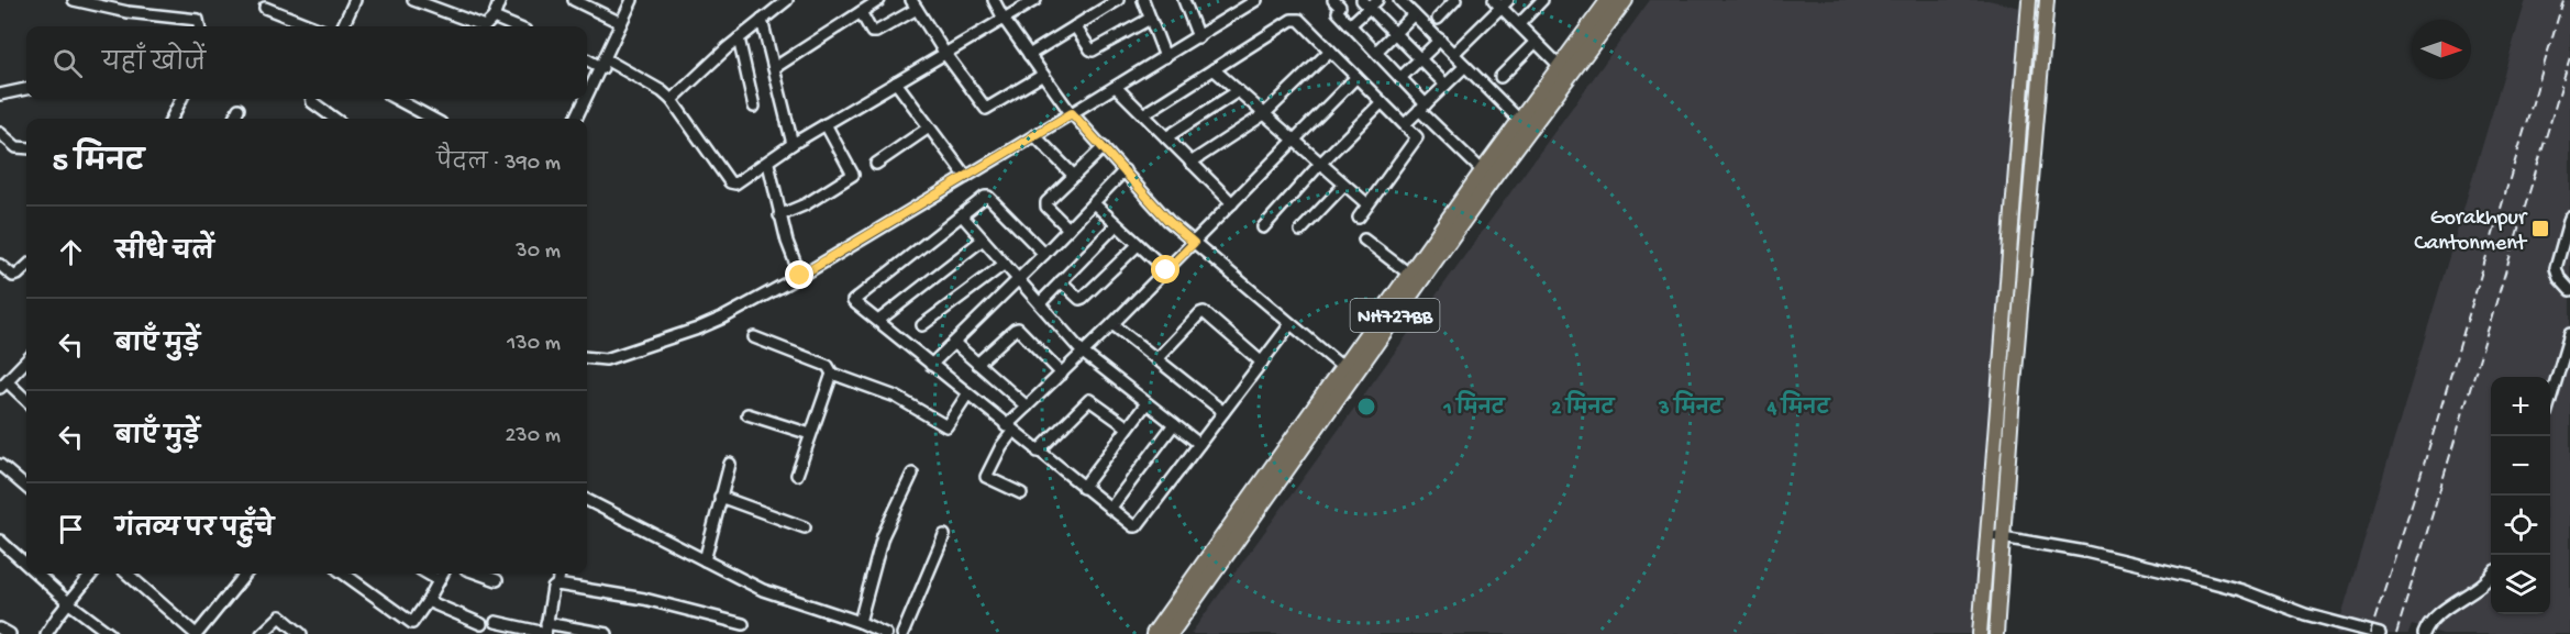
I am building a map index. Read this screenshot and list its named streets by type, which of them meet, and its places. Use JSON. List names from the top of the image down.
{
  "streets": {
    "highway": ["NH727BB"]
  },
  "places": {
    "transit": ["Gorakhpur Cantonment"]
  },
  "north": "right",
  "page": {
    "search": "यहाँ खोजें",
    "heading": ["5 मिनट", "पैदल · 390 m"],
    "list": [
      ["सीधे चलें", "30 m"],
      ["बाएँ मुड़ें", "130 m"],
      ["बाएँ मुड़ें", "230 m"],
      "गंतव्य पर पहुँचे"
    ],
    "map_buttons": ["+", "−"]
  },
  "rings": [
    "1 मिनट",
    "2 मिनट",
    "3 मिनट",
    "4 मिनट"
  ]
}
